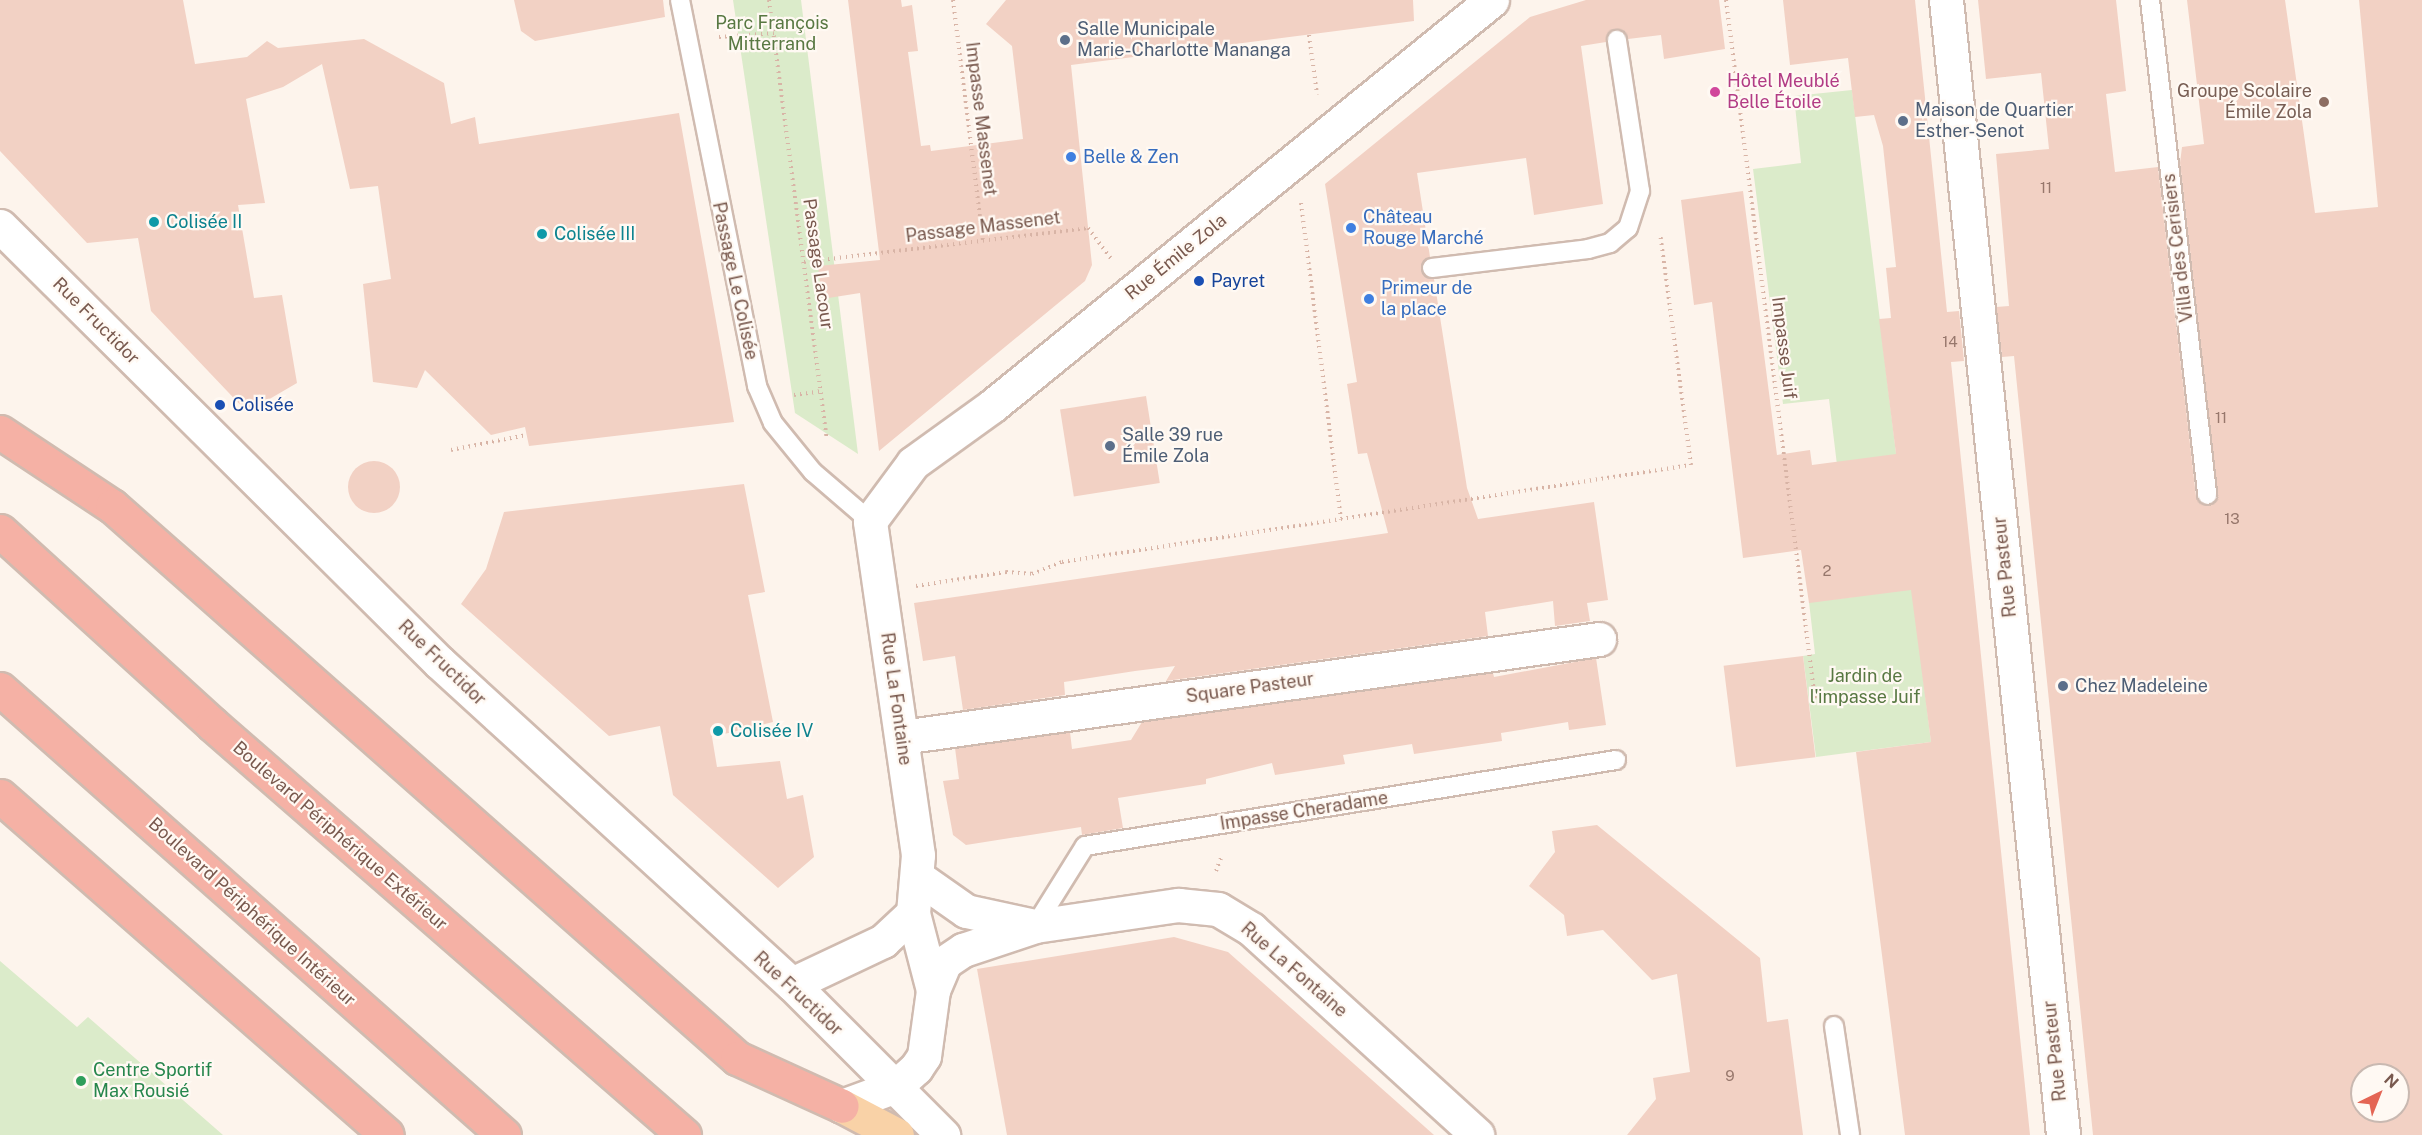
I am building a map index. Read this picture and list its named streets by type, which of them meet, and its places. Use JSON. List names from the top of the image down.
{
  "streets": {
    "highway": ["Boulevard Périphérique Extérieur", "Boulevard Périphérique Intérieur"],
    "street": [
      "Rue Émile Zola",
      "Rue Fructidor",
      "Rue Pasteur",
      "Square Pasteur",
      "Rue La Fontaine"
    ],
    "lane": ["Villa des Cerisiers", "Passage Le Colisée", "Impasse Cheradame"],
    "path": [
      "Impasse Massenet",
      "Passage Massenet",
      "Passage Lacour",
      "Impasse Juif"
    ]
  },
  "crossings": [
    ["Impasse Massenet", "Passage Massenet"],
    ["Passage Massenet", "Rue Émile Zola"],
    ["Passage Massenet", "Passage Lacour"],
    ["Rue Émile Zola", "Passage Le Colisée"],
    ["Rue Émile Zola", "Rue La Fontaine"],
    ["Passage Le Colisée", "Rue La Fontaine"],
    ["Rue Fructidor", "Rue La Fontaine"],
    ["Square Pasteur", "Rue La Fontaine"],
    ["Rue La Fontaine", "Impasse Cheradame"]
  ],
  "parks": ["Parc François Mitterrand", "Jardin de l'impasse Juif"],
  "places": [
    "Salle Municipale Marie-Charlotte Mananga",
    "Hôtel Meublé Belle Étoile",
    "Groupe Scolaire Émile Zola",
    "Maison de Quartier Esther-Senot",
    "Belle & Zen",
    "Colisée II",
    "Château Rouge Marché",
    "Colisée III",
    "Payret",
    "Primeur de la place",
    "Colisée",
    "Salle 39 rue Émile Zola",
    "Chez Madeleine",
    "Colisée IV",
    "Centre Sportif Max Rousié"
  ],
  "house_numbers": [
    "11",
    "14",
    "11",
    "13",
    "2",
    "9"
  ],
  "north": "top right"
}
